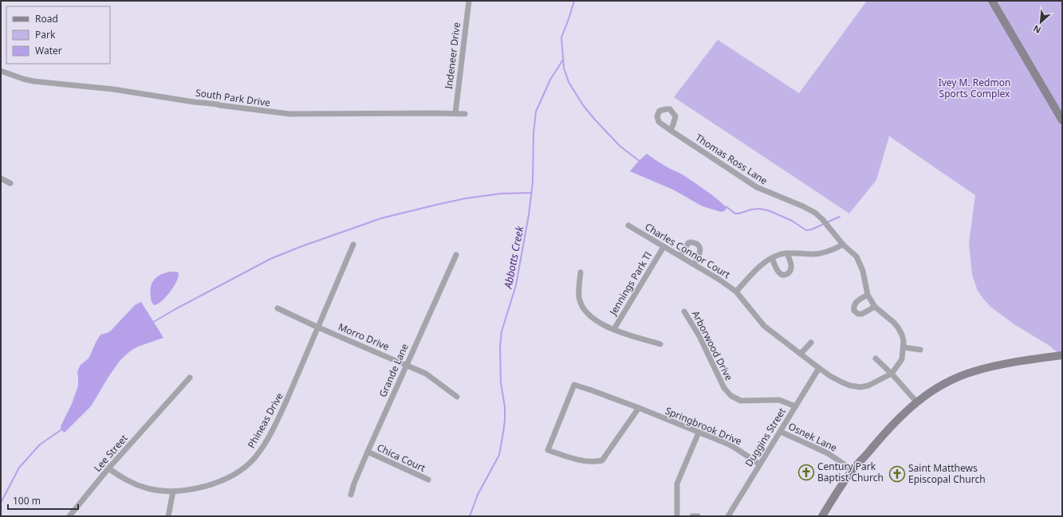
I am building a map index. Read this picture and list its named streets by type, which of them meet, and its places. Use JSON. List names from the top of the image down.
{
  "streets": {
    "street": [
      "Indeneer Drive",
      "South Park Drive",
      "Thomas Ross Lane",
      "Charles Connor Court",
      "Jennings Park Tl",
      "Morro Drive",
      "Arborwood Drive",
      "Grande Lane",
      "Phineas Drive",
      "Springbrook Drive",
      "Duggins Street",
      "Osnek Lane",
      "Lee Street",
      "Chica Court"
    ]
  },
  "crossings": [
    ["Indeneer Drive", "South Park Drive"],
    ["Thomas Ross Lane", "Charles Connor Court"],
    ["Charles Connor Court", "Jennings Park Tl"],
    ["Charles Connor Court", "Duggins Street"],
    ["Morro Drive", "Grande Lane"],
    ["Morro Drive", "Phineas Drive"],
    ["Arborwood Drive", "Duggins Street"],
    ["Grande Lane", "Chica Court"],
    ["Phineas Drive", "Lee Street"],
    ["Springbrook Drive", "Duggins Street"],
    ["Duggins Street", "Osnek Lane"]
  ],
  "water": ["Abbotts Creek"],
  "parks": ["Ivey M. Redmon Sports Complex"],
  "places": {
    "church": ["Century Park Baptist Church", "Saint Matthews Episcopal Church"]
  },
  "legend": ["Road", "Park", "Water"],
  "scale_bar": "100 m",
  "north": "bottom left"
}
